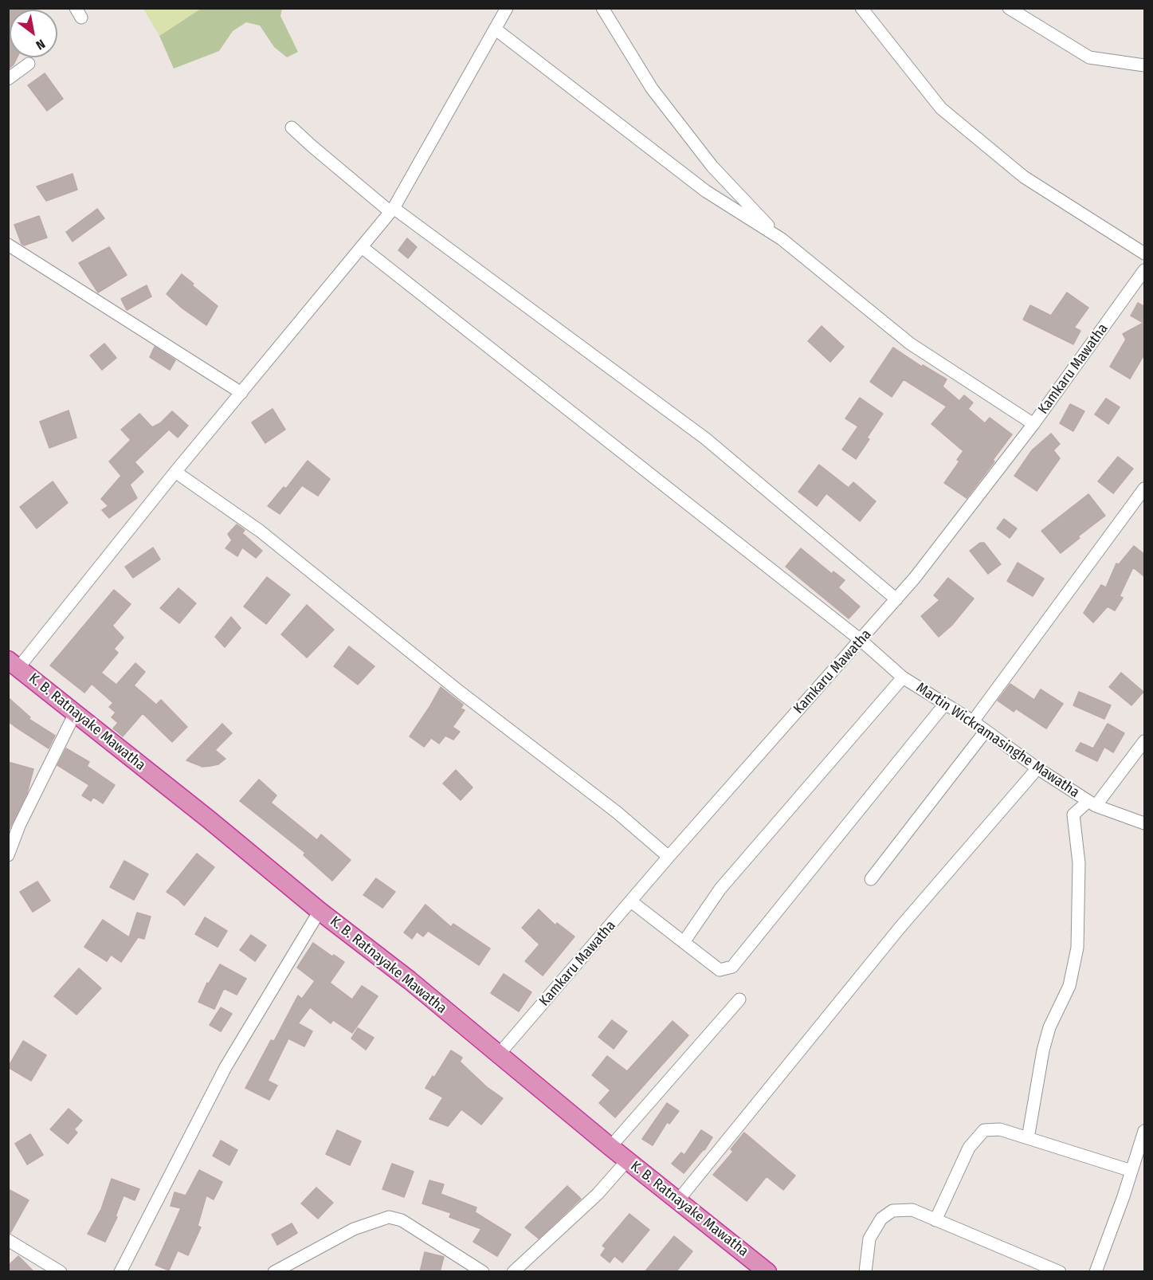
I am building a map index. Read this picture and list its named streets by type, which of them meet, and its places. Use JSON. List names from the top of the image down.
{
  "streets": {
    "highway": ["K. B. Ratnayake Mawatha"],
    "street": ["Kamkaru Mawatha", "Martin Wickramasinghe Mawatha"]
  },
  "crossings": [
    ["Kamkaru Mawatha", "K. B. Ratnayake Mawatha"],
    ["Kamkaru Mawatha", "Martin Wickramasinghe Mawatha"]
  ],
  "north": "bottom right"
}
